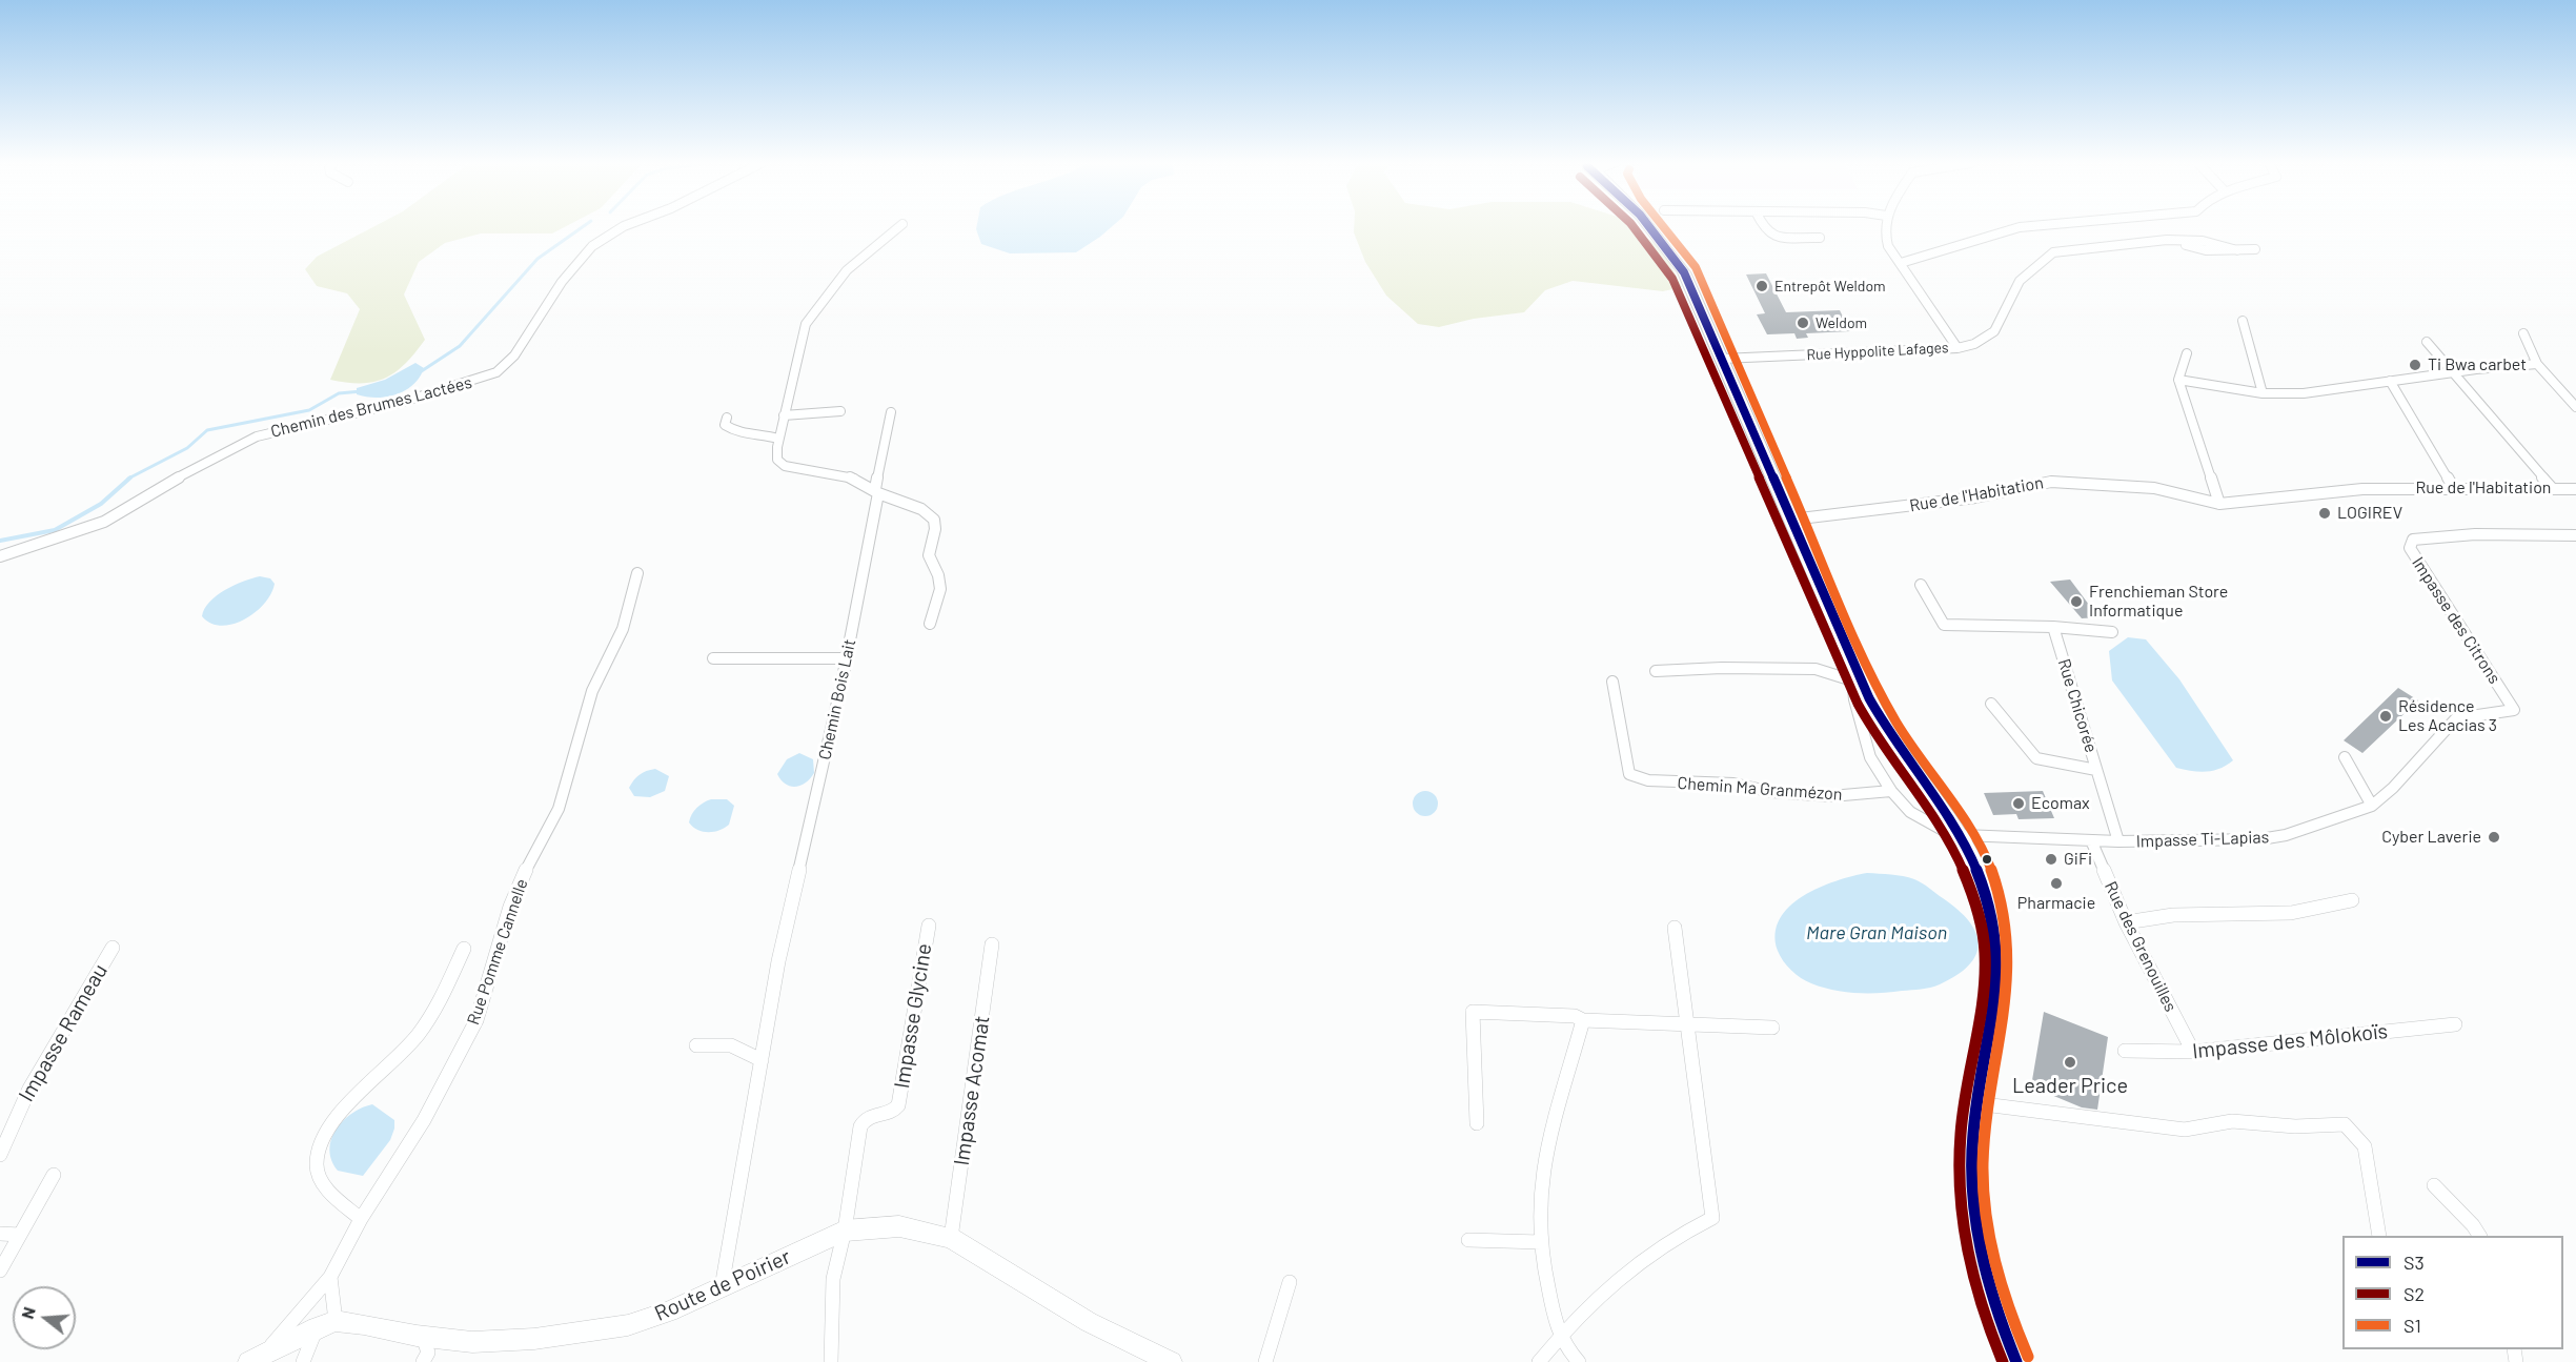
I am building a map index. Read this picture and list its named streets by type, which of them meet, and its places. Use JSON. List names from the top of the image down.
{
  "streets": {
    "main road": ["Route de Poirier"],
    "street": [
      "Rue Hyppolite Lafages",
      "Chemin des Brumes Lactées",
      "Rue de l'Habitation",
      "Impasse des Citrons",
      "Chemin Bois Lait",
      "Rue Chicorée",
      "Chemin Ma Granmézon",
      "Impasse Ti-Lapias",
      "Rue des Grenouilles",
      "Rue Pomme Cannelle",
      "Impasse Glycine",
      "Impasse Rameau",
      "Impasse des Môlokoïs",
      "Impasse Acomat"
    ]
  },
  "crossings": [
    ["Impasse des Citrons", "Impasse Ti-Lapias"],
    ["Chemin Bois Lait", "Route de Poirier"],
    ["Rue Chicorée", "Impasse Ti-Lapias"],
    ["Chemin Ma Granmézon", "Impasse Ti-Lapias"],
    ["Impasse Ti-Lapias", "Rue des Grenouilles"],
    ["Rue des Grenouilles", "Impasse des Môlokoïs"],
    ["Impasse Glycine", "Route de Poirier"],
    ["Impasse Acomat", "Route de Poirier"]
  ],
  "water": ["Mare Gran Maison"],
  "places": [
    "Entrepôt Weldom",
    "Weldom",
    "Ti Bwa carbet",
    "LOGIREV",
    "Frenchieman Store Informatique",
    "Résidence Les Acacias 3",
    "Ecomax",
    "Cyber Laverie",
    "GiFi",
    "Pharmacie",
    "Leader Price"
  ],
  "lines": ["transit line S3", "transit line S2", "transit line S1"],
  "legend": ["S3", "S2", "S1"],
  "north": "left"
}
